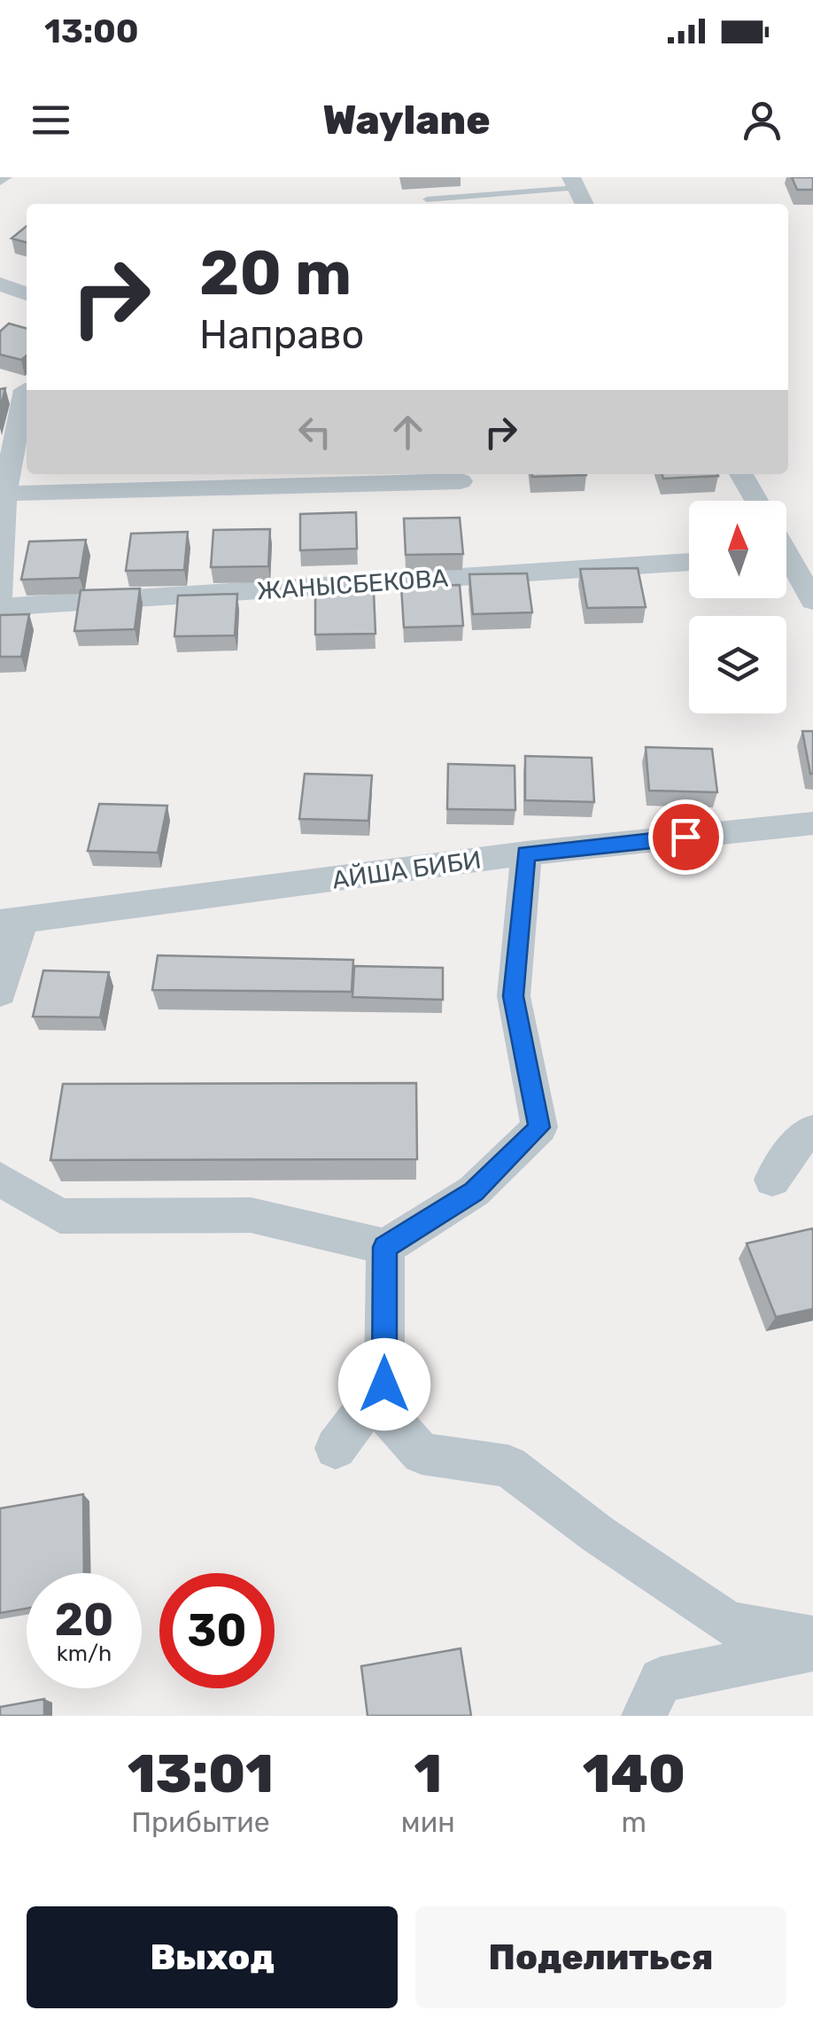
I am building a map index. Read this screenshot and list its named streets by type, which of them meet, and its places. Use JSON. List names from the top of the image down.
{
  "streets": {
    "street": ["ЖАНЫСБЕКОВА", "АЙША БИБИ"]
  },
  "north": "top",
  "page": {
    "status": "13:00",
    "header": "Waylane",
    "turn": ["20 m", "Направо"],
    "speed": "20 km/h",
    "limit": "30",
    "eta": [
      "13:01",
      "Прибытие",
      "1",
      "мин",
      "140",
      "m"
    ],
    "buttons": ["Выход", "Поделиться"]
  }
}
